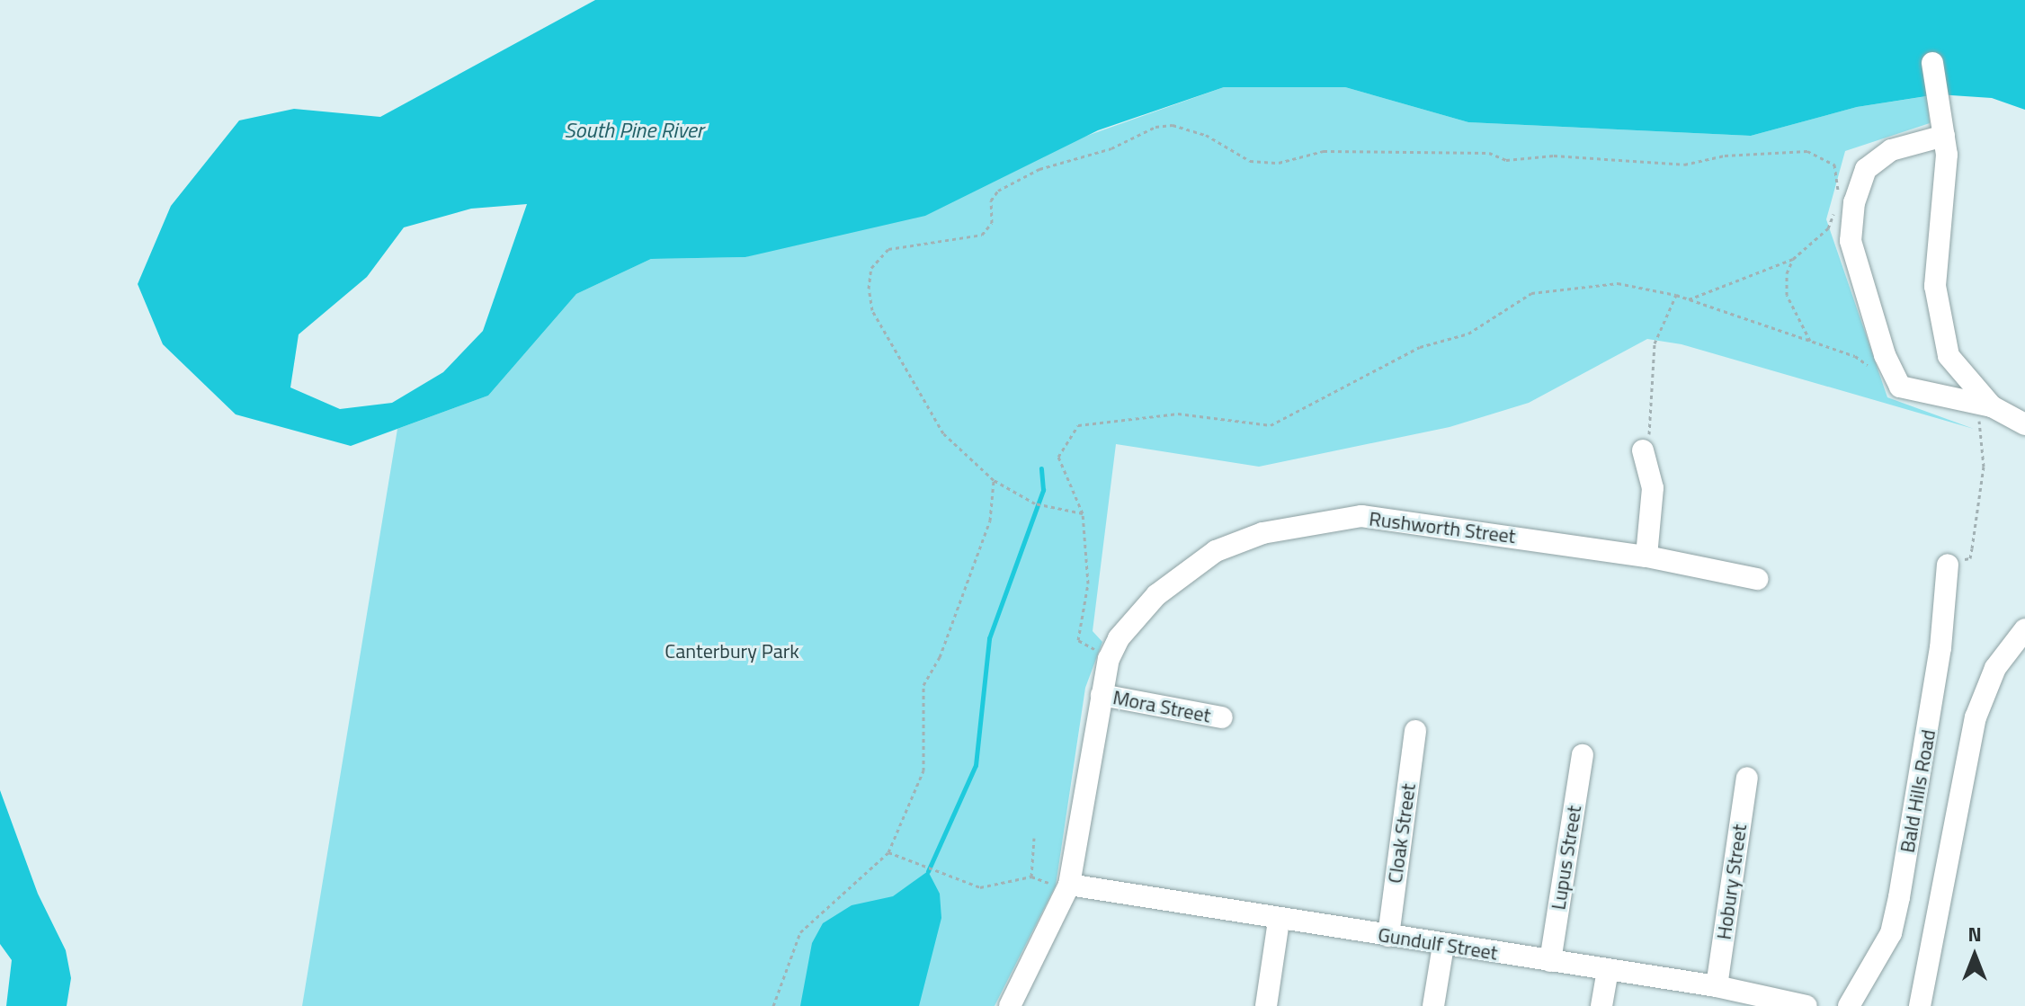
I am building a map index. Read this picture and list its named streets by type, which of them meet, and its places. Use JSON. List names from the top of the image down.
{
  "streets": {
    "street": [
      "Rushworth Street",
      "Mora Street",
      "Bald Hills Road",
      "Cloak Street",
      "Lupus Street",
      "Hobury Street",
      "Gundulf Street"
    ]
  },
  "crossings": [
    ["Rushworth Street", "Mora Street"],
    ["Rushworth Street", "Gundulf Street"],
    ["Cloak Street", "Gundulf Street"],
    ["Lupus Street", "Gundulf Street"],
    ["Hobury Street", "Gundulf Street"]
  ],
  "water": ["South Pine River"],
  "parks": ["Canterbury Park"],
  "north": "top"
}
